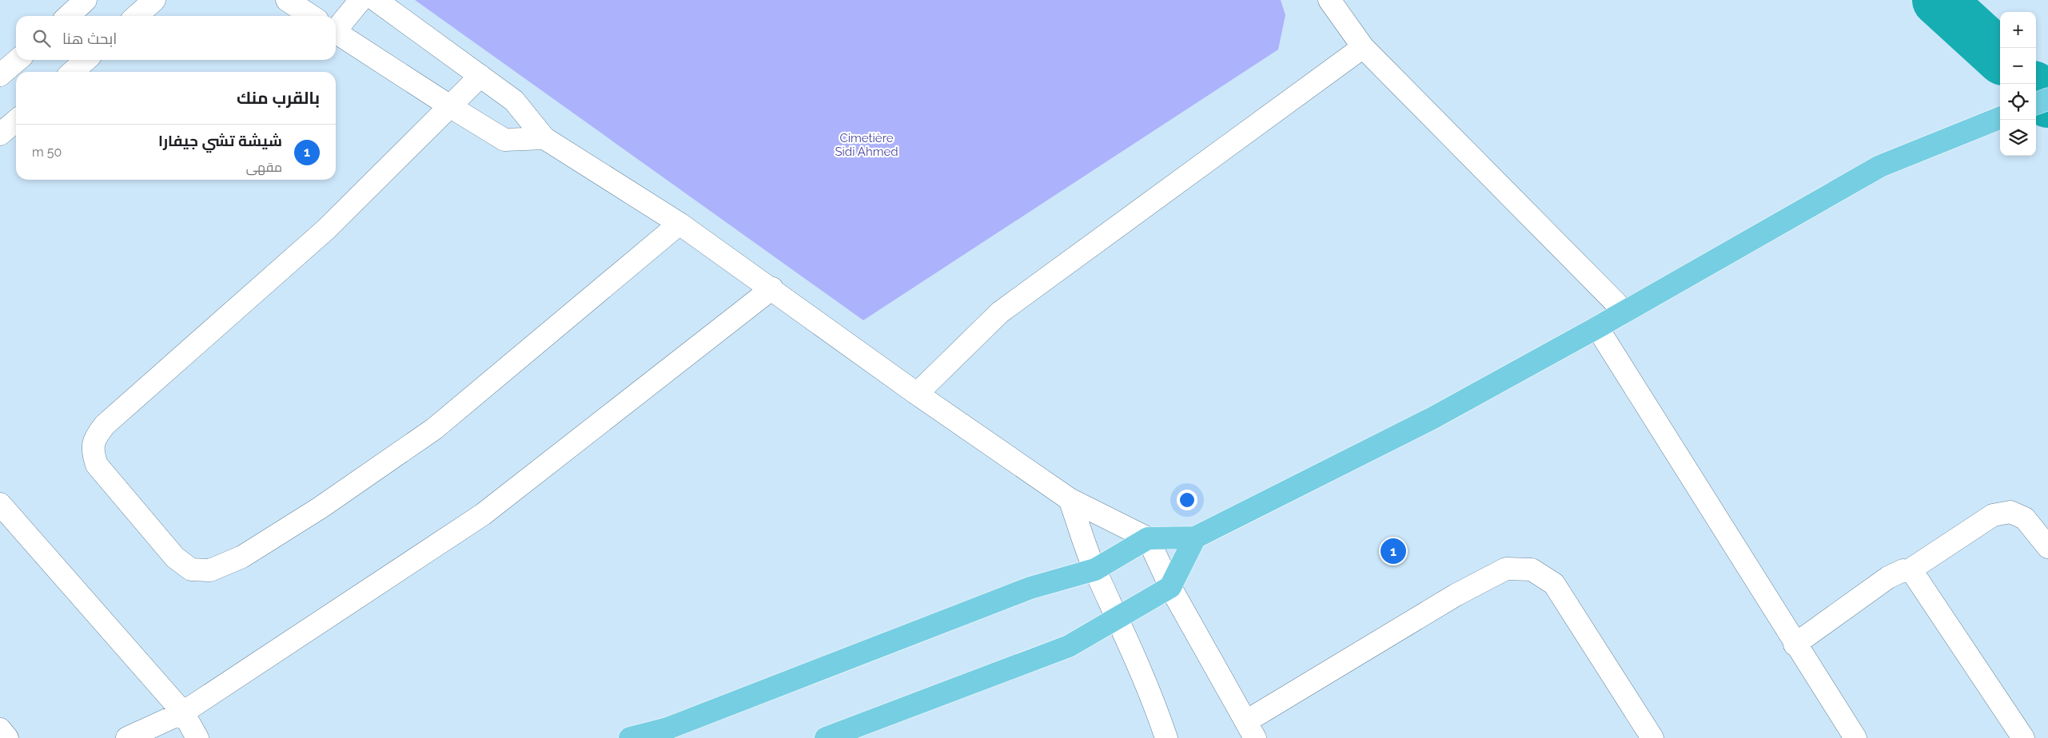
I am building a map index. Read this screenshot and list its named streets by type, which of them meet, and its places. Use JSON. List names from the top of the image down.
{
  "parks": ["Cimetière Sidi Ahmed"],
  "page": {
    "map_buttons": ["+", "−"],
    "search": "ابحث هنا",
    "heading": "بالقرب منك",
    "list": [
      {
        "mark": "1",
        "name": "شيشة تشي جيفارا",
        "note": "مقهى",
        "value": "50 m"
      }
    ],
    "pins": "1"
  }
}
